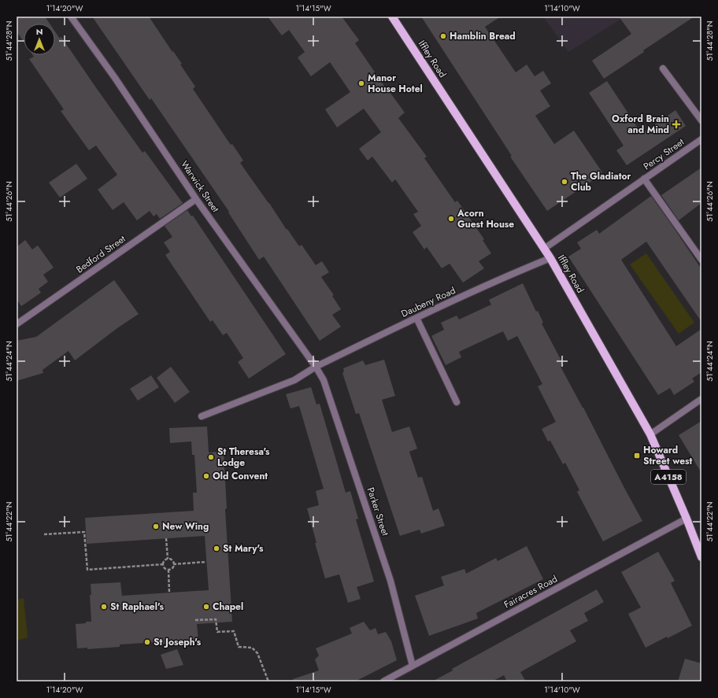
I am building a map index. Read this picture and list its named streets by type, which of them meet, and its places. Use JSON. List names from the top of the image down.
{
  "streets": {
    "main road": ["Iffley Road", "A4158"],
    "street": [
      "Percy Street",
      "Warwick Street",
      "Bedford Street",
      "Daubeny Road",
      "Parker Street",
      "Fairacres Road"
    ]
  },
  "crossings": [
    ["Iffley Road", "Percy Street"],
    ["Iffley Road", "Daubeny Road"],
    ["Iffley Road", "Fairacres Road"],
    ["Warwick Street", "Bedford Street"],
    ["Warwick Street", "Daubeny Road"],
    ["Warwick Street", "Parker Street"],
    ["Daubeny Road", "Parker Street"],
    ["Parker Street", "Fairacres Road"]
  ],
  "places": {
    "other": [
      "Hamblin Bread",
      "Manor House Hotel",
      "The Gladiator Club",
      "Acorn Guest House",
      "St Theresa's Lodge",
      "Old Convent",
      "New Wing",
      "St Mary's",
      "St Raphael's",
      "Chapel",
      "St Joseph's"
    ],
    "health": ["Oxford Brain and Mind"],
    "transit": ["Howard Street west"]
  },
  "north": "top",
  "coordinates": [
    "1°14'20\"W",
    "1°14'15\"W",
    "1°14'10\"W",
    "51°44'28\"N",
    "51°44'26\"N",
    "51°44'24\"N",
    "51°44'22\"N"
  ]
}
